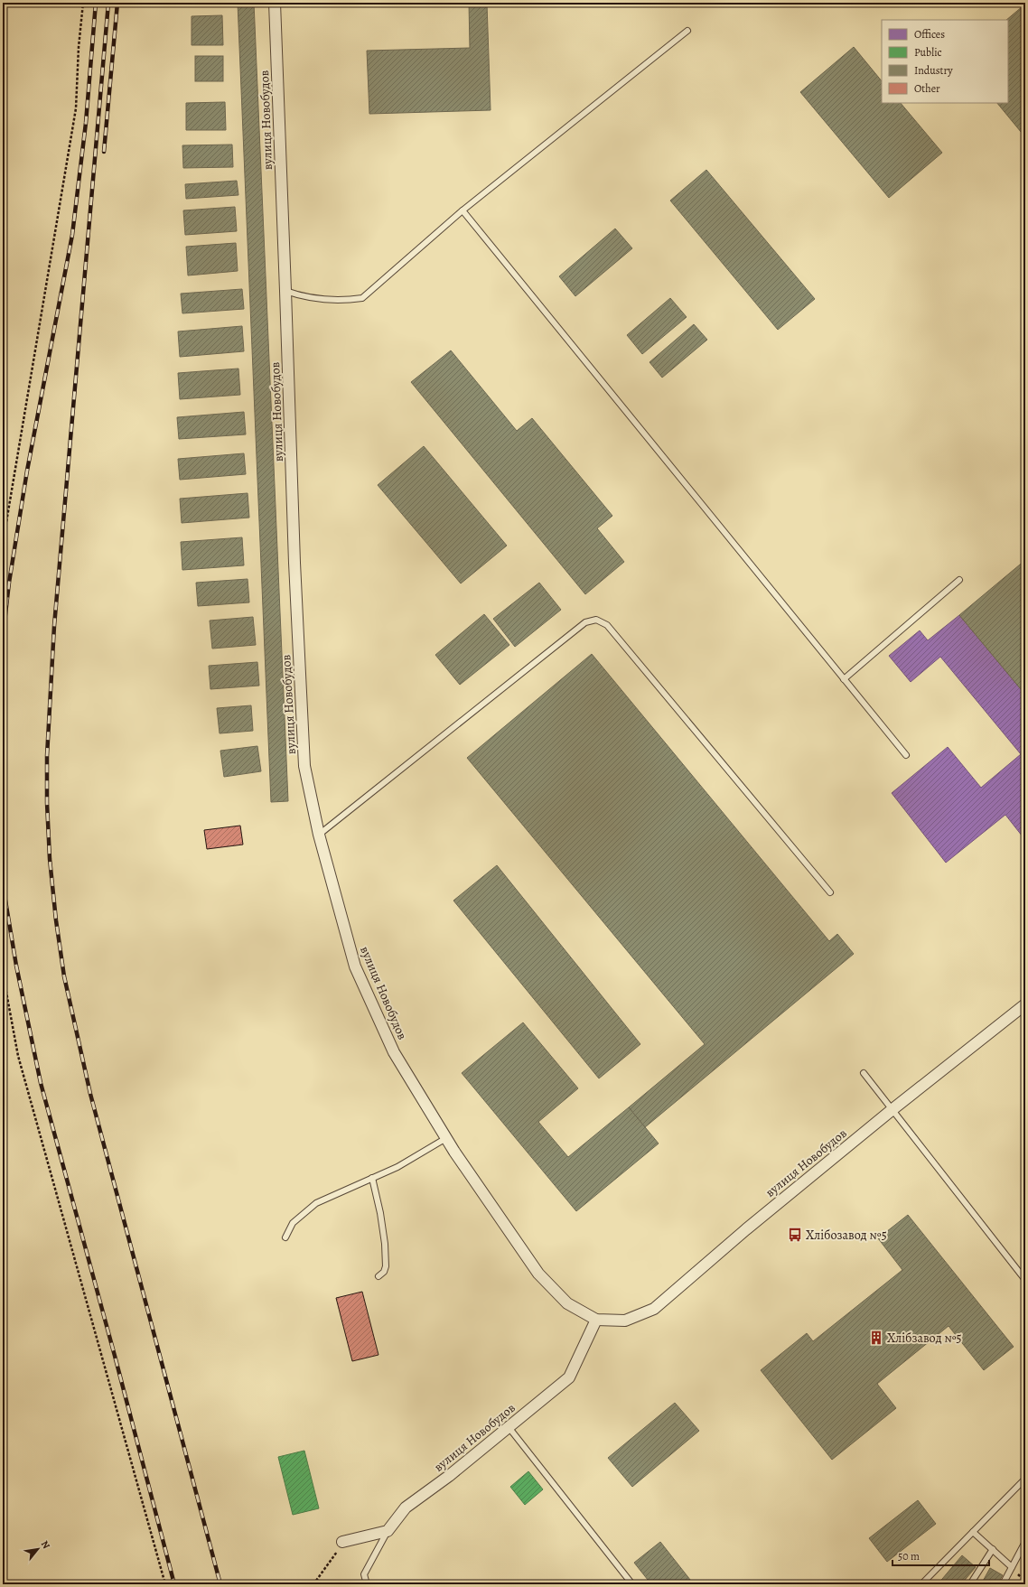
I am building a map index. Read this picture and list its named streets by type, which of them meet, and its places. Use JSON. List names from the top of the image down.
{
  "streets": {
    "street": ["вулиця Новобудов"]
  },
  "places": {
    "bus stop": ["Хлібозавод №5"],
    "building": ["Хлібзавод №5"]
  },
  "legend": [
    "Offices",
    "Public",
    "Industry",
    "Other"
  ],
  "scale_bar": "50 m",
  "north": "top right"
}
